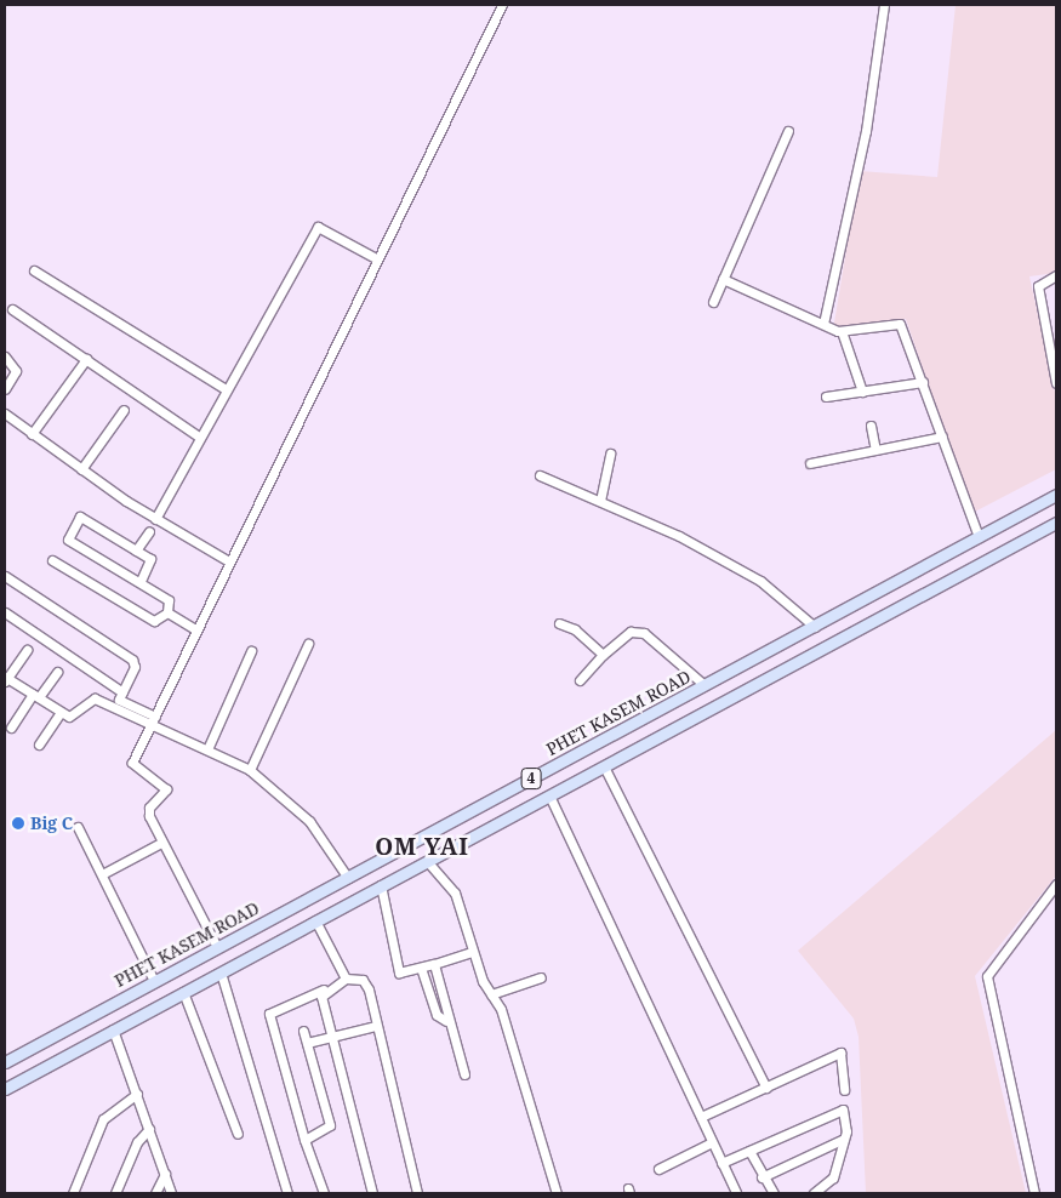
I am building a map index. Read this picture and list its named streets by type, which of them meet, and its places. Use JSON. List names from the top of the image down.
{
  "streets": {
    "main road": ["PHET KASEM ROAD", "4"]
  },
  "districts": ["OM YAI"],
  "places": ["Big C"]
}
